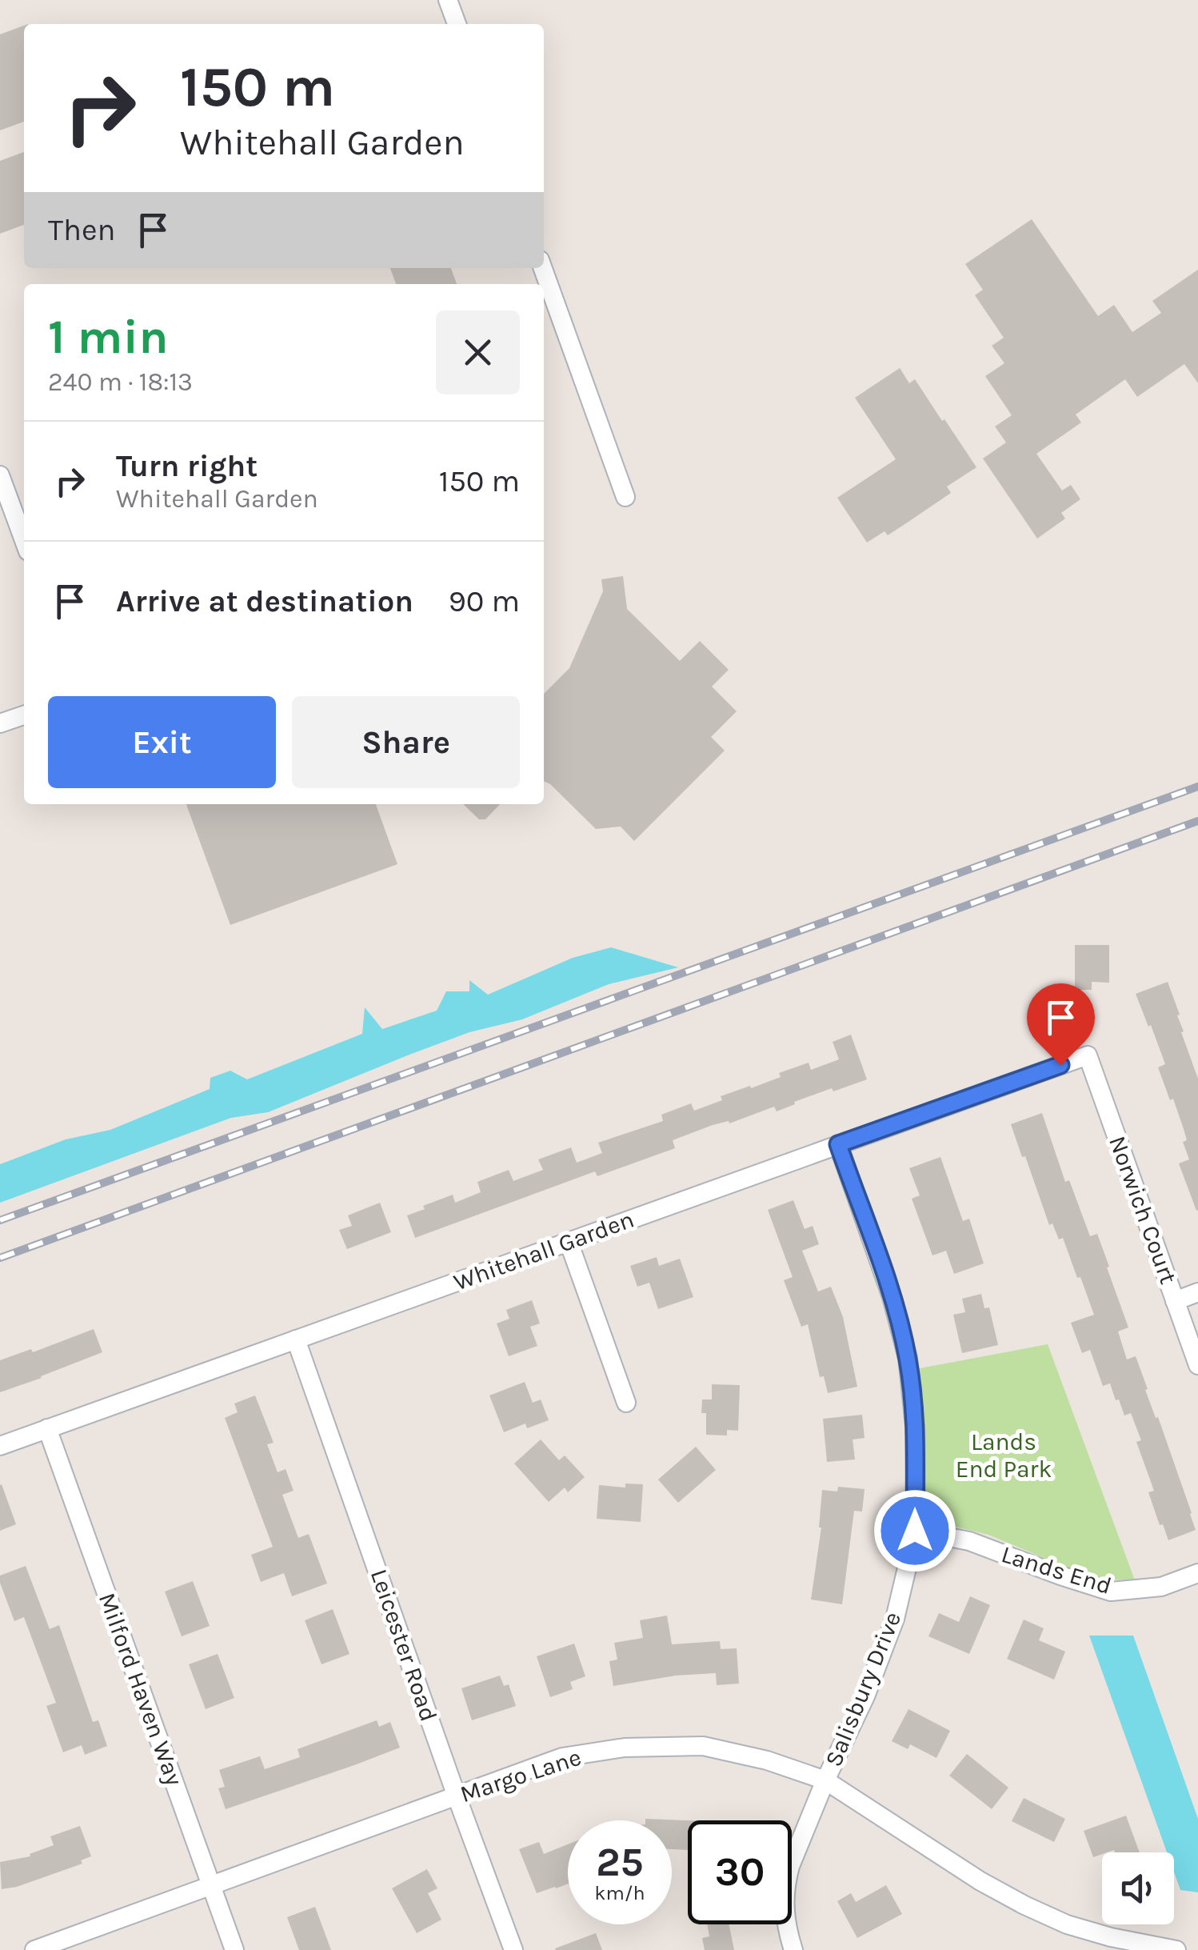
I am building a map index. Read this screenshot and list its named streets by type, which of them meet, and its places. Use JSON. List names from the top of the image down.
{
  "streets": {
    "street": [
      "Norwich Court",
      "Whitehall Garden",
      "Lands End",
      "Leicester Road",
      "Milford Haven Way",
      "Salisbury Drive",
      "Margo Lane"
    ]
  },
  "crossings": [
    ["Norwich Court", "Whitehall Garden"],
    ["Whitehall Garden", "Leicester Road"],
    ["Whitehall Garden", "Milford Haven Way"],
    ["Whitehall Garden", "Salisbury Drive"],
    ["Lands End", "Salisbury Drive"],
    ["Leicester Road", "Margo Lane"],
    ["Milford Haven Way", "Margo Lane"],
    ["Salisbury Drive", "Margo Lane"]
  ],
  "parks": ["Lands End Park"],
  "page": {
    "turn": ["150 m", "Whitehall Garden"],
    "then": "Then",
    "heading": ["1 min", "240 m · 18:13"],
    "list": [
      {
        "name": "Turn right",
        "note": "Whitehall Garden",
        "value": "150 m"
      },
      {
        "name": "Arrive at destination",
        "value": "90 m"
      }
    ],
    "buttons": ["Exit", "Share"],
    "speed": "25 km/h",
    "limit": "30"
  }
}
